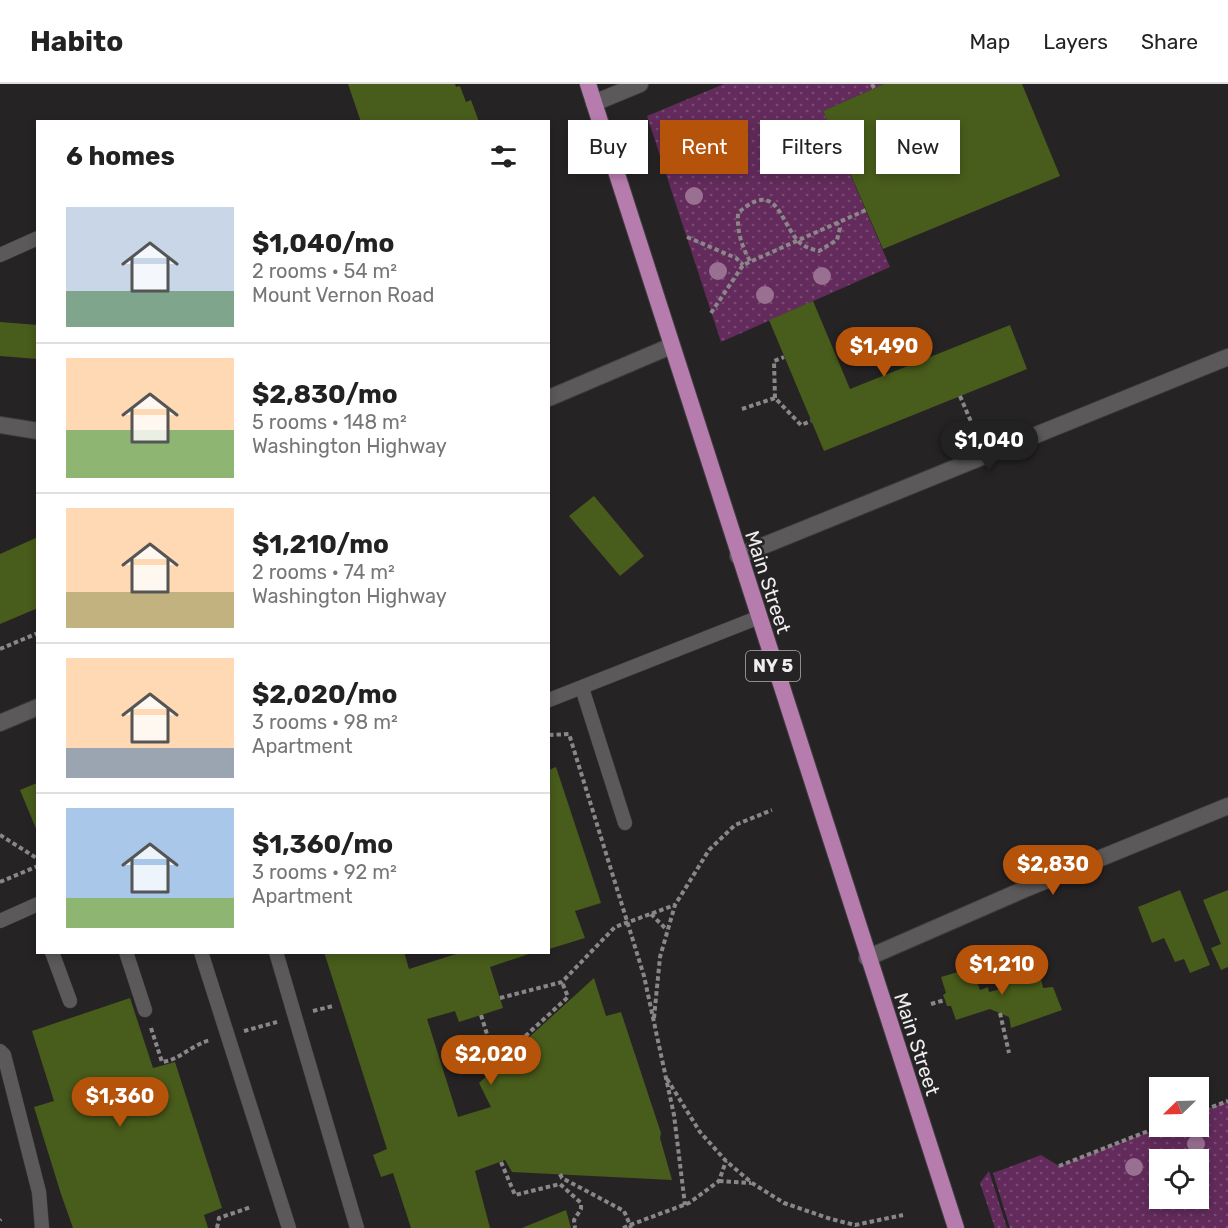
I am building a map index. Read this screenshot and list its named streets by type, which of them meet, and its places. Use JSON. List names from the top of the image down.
{
  "streets": {
    "main road": ["Main Street", "NY 5"]
  },
  "north": "bottom left",
  "page": {
    "header": "Habito",
    "nav": ["Map", "Layers", "Share"],
    "chip": [
      "Buy",
      "Rent",
      "Filters",
      "New"
    ],
    "heading": "6 homes",
    "list": [
      {
        "name": "$1,040/mo",
        "note": "2 rooms · 54 m² · Mount Vernon Road"
      },
      {
        "name": "$2,830/mo",
        "note": "5 rooms · 148 m² · Washington Highway"
      },
      {
        "name": "$1,210/mo",
        "note": "2 rooms · 74 m² · Washington Highway"
      },
      {
        "name": "$2,020/mo",
        "note": "3 rooms · 98 m² · Apartment"
      },
      {
        "name": "$1,360/mo",
        "note": "3 rooms · 92 m² · Apartment"
      }
    ],
    "price": [
      "$1,490",
      "$1,040",
      "$2,830",
      "$1,210",
      "$2,020",
      "$1,360"
    ]
  }
}
